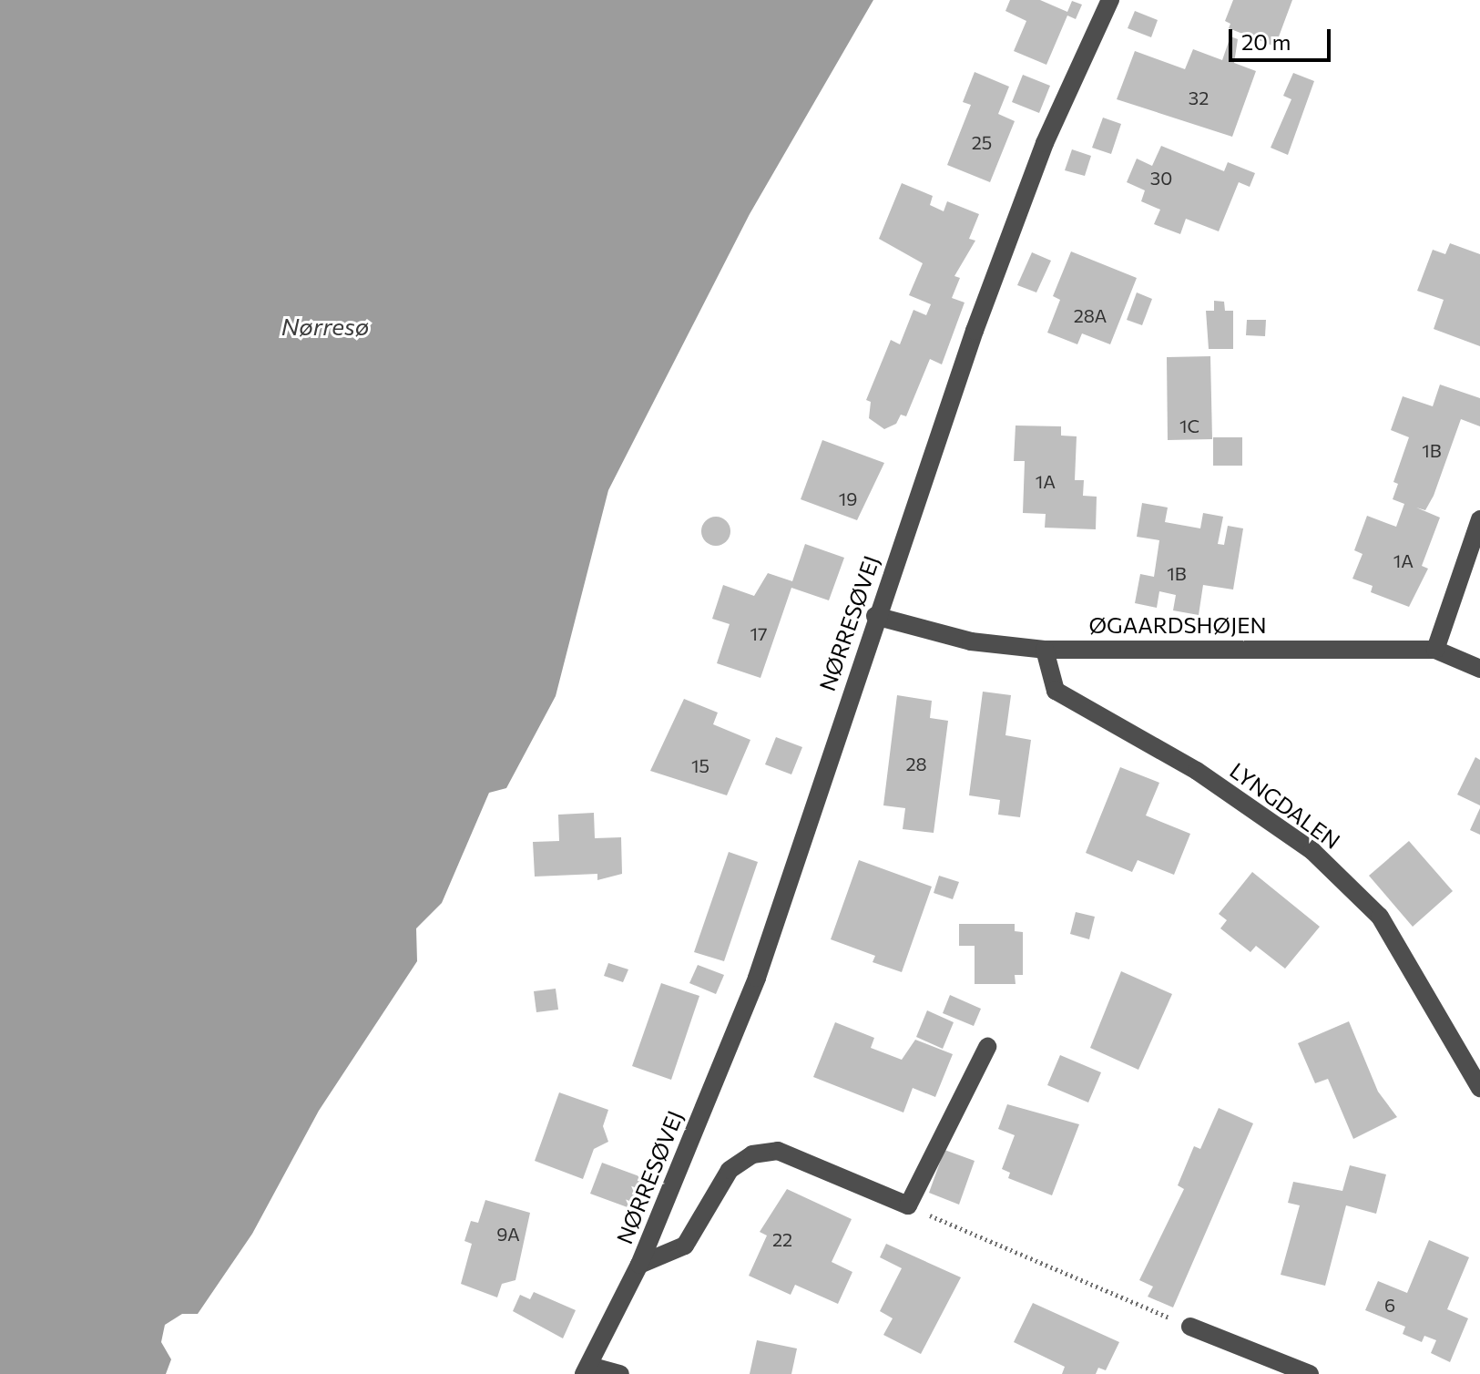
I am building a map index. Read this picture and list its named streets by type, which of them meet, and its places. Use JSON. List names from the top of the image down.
{
  "streets": {
    "street": ["NØRRESØVEJ", "ØGAARDSHØJEN", "LYNGDALEN"]
  },
  "crossings": [
    ["NØRRESØVEJ", "ØGAARDSHØJEN"],
    ["ØGAARDSHØJEN", "LYNGDALEN"]
  ],
  "water": ["Nørresø"],
  "house_numbers": [
    "32",
    "25",
    "30",
    "28A",
    "1C",
    "1B",
    "1A",
    "19",
    "1A",
    "1B",
    "17",
    "28",
    "15",
    "9A",
    "22",
    "6"
  ],
  "scale_bar": "20 m"
}
